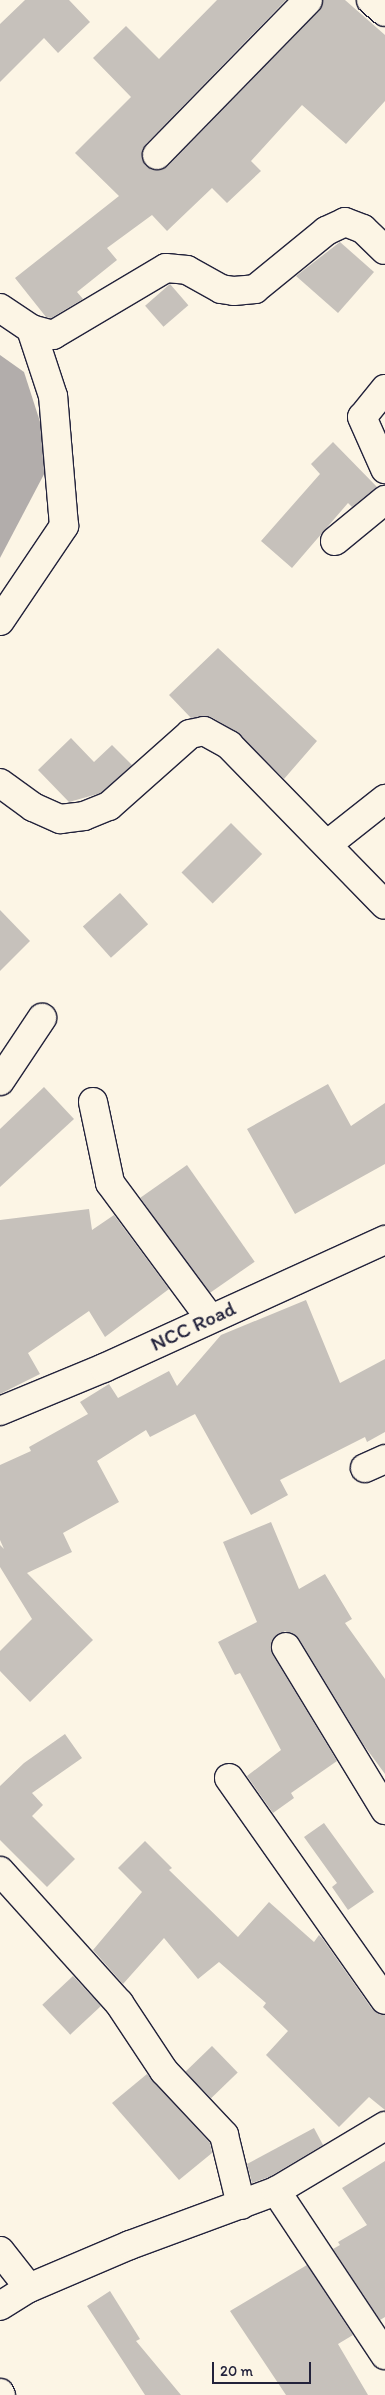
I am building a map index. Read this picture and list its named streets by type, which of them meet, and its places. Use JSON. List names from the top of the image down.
{
  "streets": {
    "street": ["NCC Road"]
  },
  "scale_bar": "20 m"
}
